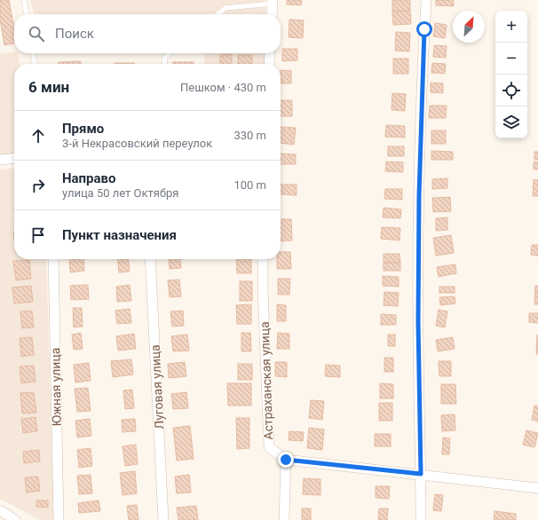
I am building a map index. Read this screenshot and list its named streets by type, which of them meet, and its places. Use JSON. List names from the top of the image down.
{
  "streets": {
    "street": ["Астраханская улица", "Южная улица", "Луговая улица"]
  },
  "north": "top right",
  "page": {
    "map_buttons": ["+", "−"],
    "search": "Поиск",
    "heading": ["6 мин", "Пешком · 430 m"],
    "list": [
      ["Прямо", "3-й Некрасовский переулок", "330 m"],
      ["Направо", "улица 50 лет Октября", "100 m"],
      "Пункт назначения"
    ]
  }
}
